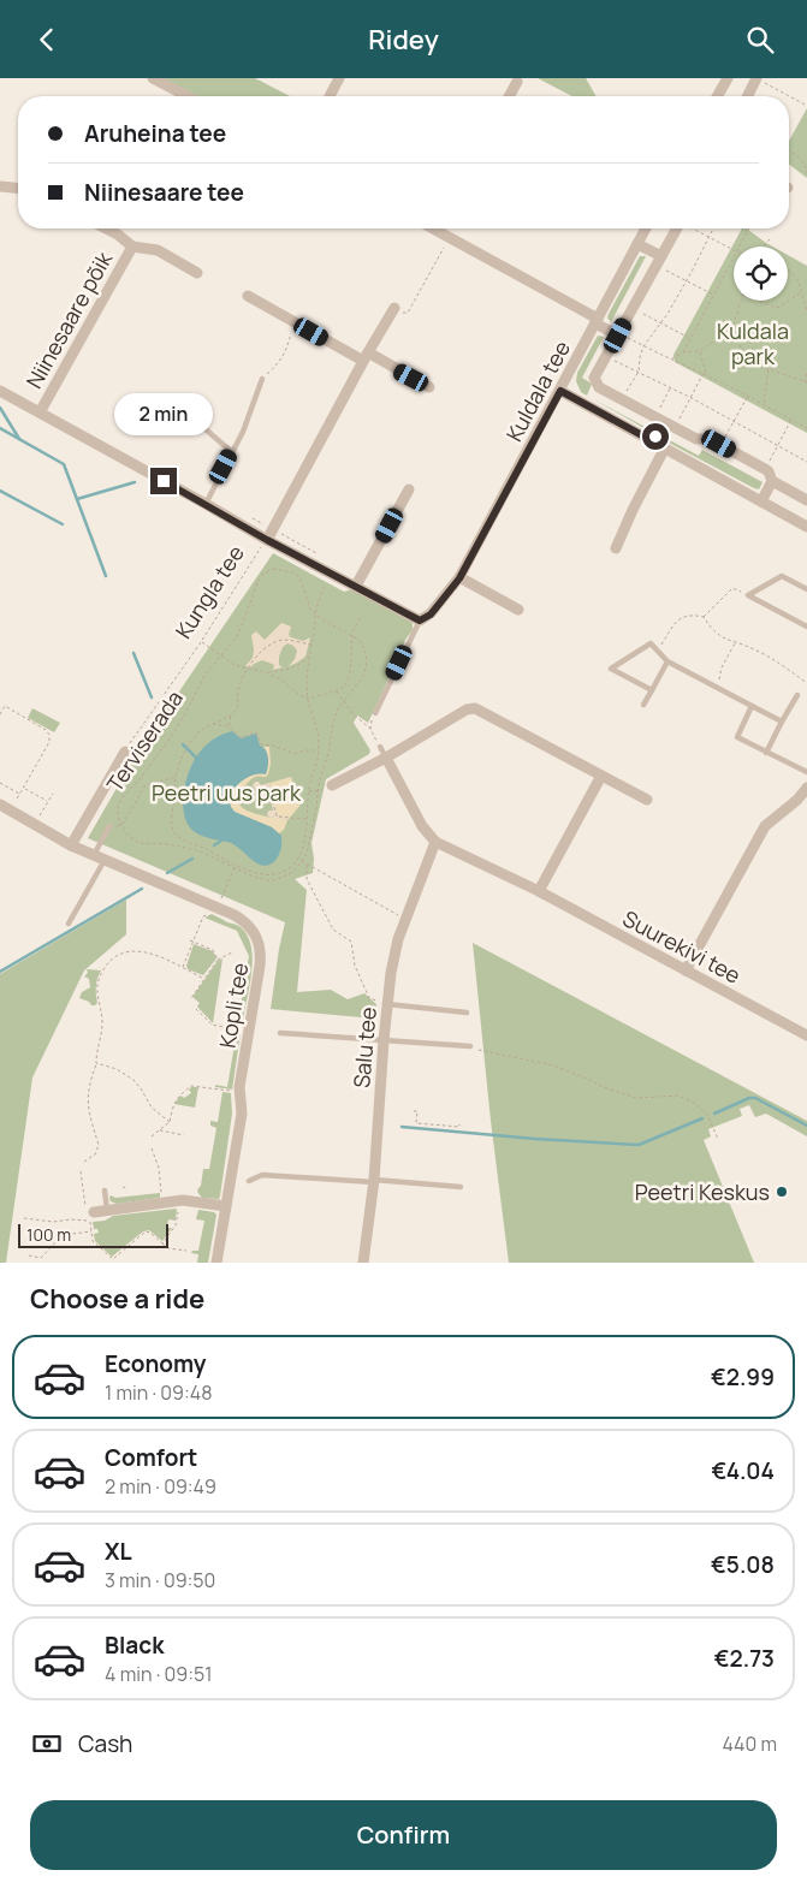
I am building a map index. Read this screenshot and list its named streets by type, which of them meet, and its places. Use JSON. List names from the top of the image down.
{
  "streets": {
    "street": [
      "Niinesaare põik",
      "Kuldala tee",
      "Kungla tee",
      "Suurekivi tee",
      "Kopli tee",
      "Salu tee"
    ],
    "path": ["Terviserada"]
  },
  "crossings": [
    ["Suurekivi tee", "Salu tee"]
  ],
  "parks": ["Kuldala park", "Peetri uus park"],
  "places": ["Peetri Keskus"],
  "scale_bar": "100 m",
  "page": {
    "header": "Ridey",
    "banner": ["Aruheina tee", "Niinesaare tee"],
    "bubble": "2 min",
    "scale": "100 m",
    "heading": "Choose a ride",
    "list": [
      {
        "name": "Economy",
        "note": "1 min · 09:48",
        "value": "€2.99"
      },
      {
        "name": "Comfort",
        "note": "2 min · 09:49",
        "value": "€4.04"
      },
      {
        "name": "XL",
        "note": "3 min · 09:50",
        "value": "€5.08"
      },
      {
        "name": "Black",
        "note": "4 min · 09:51",
        "value": "€2.73"
      }
    ],
    "pay": ["Cash", "440 m"],
    "buttons": "Confirm"
  }
}
